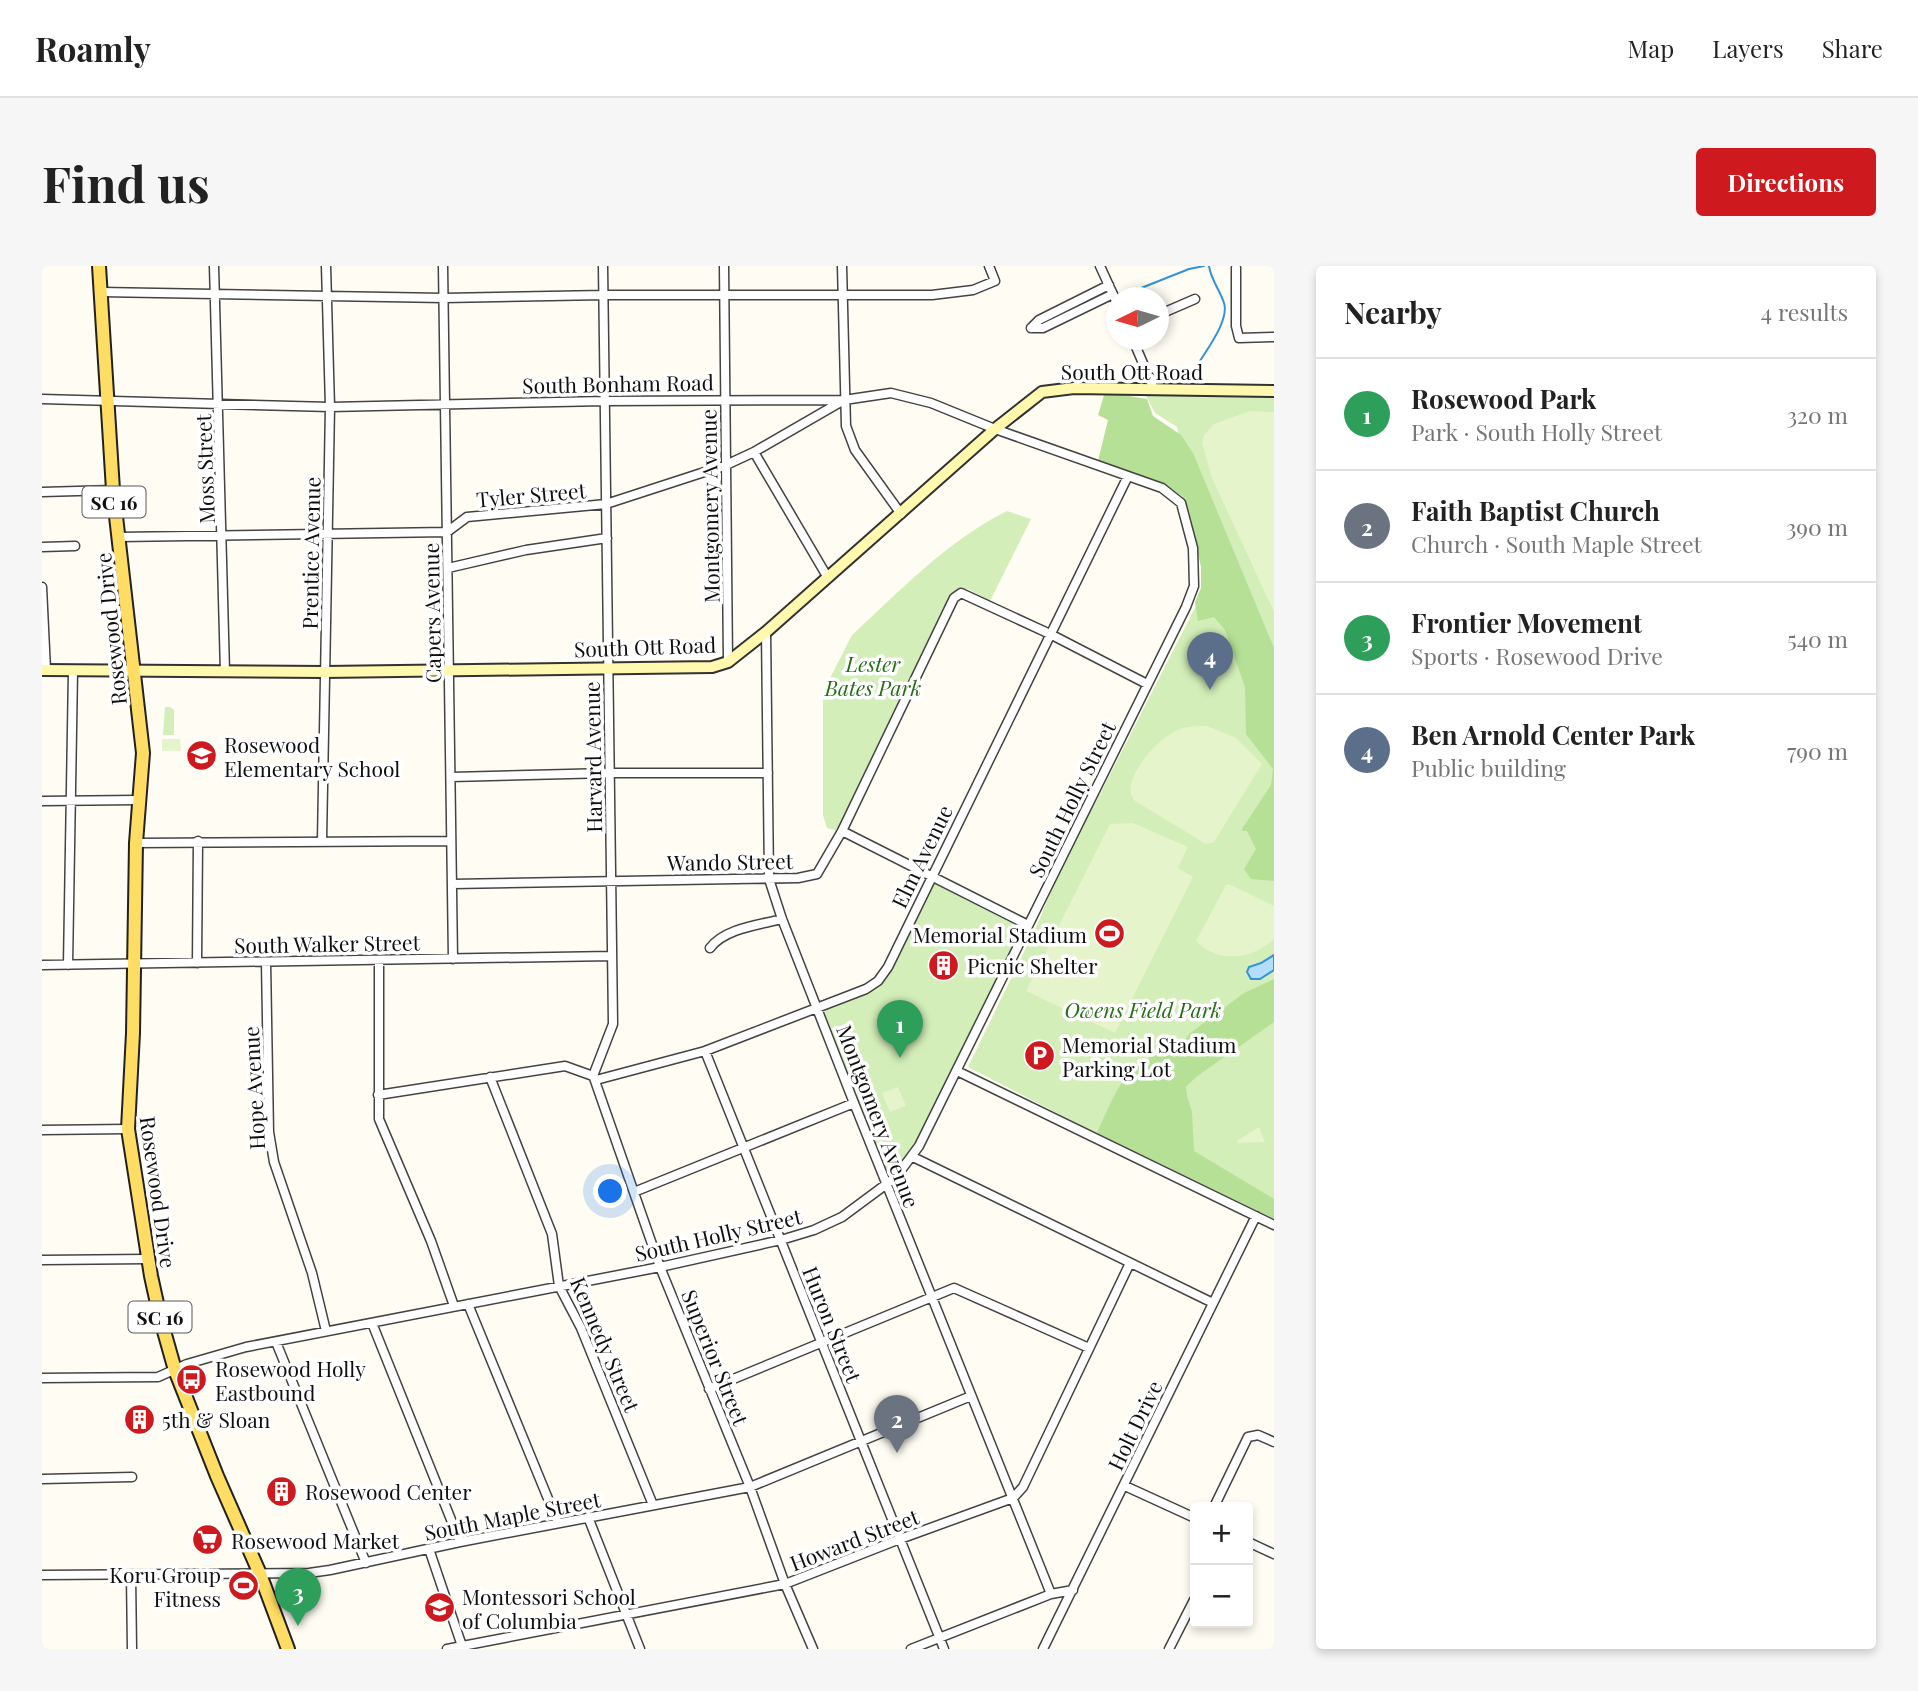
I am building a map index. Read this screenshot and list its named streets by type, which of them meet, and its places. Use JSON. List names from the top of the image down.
{
  "streets": {
    "main road": ["SC 16", "Rosewood Drive"],
    "street": [
      "South Ott Road",
      "South Bonham Road",
      "Moss Street",
      "Tyler Street",
      "Montgomery Avenue",
      "Prentice Avenue",
      "Capers Avenue",
      "Harvard Avenue",
      "South Holly Street",
      "Elm Avenue",
      "Wando Street",
      "South Walker Street",
      "Hope Avenue",
      "Huron Street",
      "Kennedy Street",
      "Superior Street",
      "Holt Drive",
      "South Maple Street",
      "Howard Street"
    ]
  },
  "crossings": [
    ["South Ott Road", "South Bonham Road"],
    ["South Ott Road", "Moss Street"],
    ["South Ott Road", "Montgomery Avenue"],
    ["South Ott Road", "Prentice Avenue"],
    ["South Ott Road", "Capers Avenue"],
    ["South Ott Road", "Rosewood Drive"],
    ["South Ott Road", "Harvard Avenue"],
    ["South Bonham Road", "Moss Street"],
    ["South Bonham Road", "Tyler Street"],
    ["South Bonham Road", "Montgomery Avenue"],
    ["South Bonham Road", "Prentice Avenue"],
    ["South Bonham Road", "Capers Avenue"],
    ["South Bonham Road", "Rosewood Drive"],
    ["South Bonham Road", "Harvard Avenue"],
    ["South Bonham Road", "South Holly Street"],
    ["South Bonham Road", "Elm Avenue"],
    ["Moss Street", "Tyler Street"],
    ["Tyler Street", "Montgomery Avenue"],
    ["Tyler Street", "Prentice Avenue"],
    ["Tyler Street", "Capers Avenue"],
    ["Tyler Street", "Rosewood Drive"],
    ["Tyler Street", "Harvard Avenue"],
    ["Montgomery Avenue", "South Holly Street"],
    ["Montgomery Avenue", "Elm Avenue"],
    ["Montgomery Avenue", "Wando Street"],
    ["Montgomery Avenue", "South Maple Street"],
    ["Montgomery Avenue", "Howard Street"],
    ["Capers Avenue", "Wando Street"],
    ["Capers Avenue", "South Walker Street"],
    ["Rosewood Drive", "South Holly Street"],
    ["Rosewood Drive", "South Walker Street"],
    ["Rosewood Drive", "South Maple Street"],
    ["Harvard Avenue", "Elm Avenue"],
    ["Harvard Avenue", "Wando Street"],
    ["Harvard Avenue", "South Walker Street"],
    ["Harvard Avenue", "Superior Street"],
    ["South Holly Street", "Hope Avenue"],
    ["South Holly Street", "Huron Street"],
    ["South Holly Street", "Kennedy Street"],
    ["South Holly Street", "Superior Street"],
    ["Elm Avenue", "Wando Street"],
    ["Elm Avenue", "Huron Street"],
    ["Elm Avenue", "Superior Street"],
    ["South Walker Street", "Hope Avenue"],
    ["Huron Street", "South Maple Street"],
    ["Huron Street", "Howard Street"],
    ["Kennedy Street", "South Maple Street"],
    ["Superior Street", "South Maple Street"],
    ["Superior Street", "Howard Street"]
  ],
  "parks": ["Lester Bates Park", "Owens Field Park"],
  "places": {
    "school or university": ["Rosewood Elementary School", "Montessori School of Columbia"],
    "sports": ["Memorial Stadium", "Koru Group Fitness"],
    "building": ["Picnic Shelter", "5th & Sloan", "Rosewood Center"],
    "parking": ["Memorial Stadium Parking Lot"],
    "bus stop": ["Rosewood Holly Eastbound"],
    "supermarket": ["Rosewood Market"]
  },
  "north": "left",
  "page": {
    "header": "Roamly",
    "nav": ["Map", "Layers", "Share"],
    "buttons": "Directions",
    "title": "Find us",
    "heading": ["Nearby", "4 results"],
    "list": [
      {
        "mark": "1",
        "name": "Rosewood Park",
        "note": "Park · South Holly Street",
        "value": "320 m"
      },
      {
        "mark": "2",
        "name": "Faith Baptist Church",
        "note": "Church · South Maple Street",
        "value": "390 m"
      },
      {
        "mark": "3",
        "name": "Frontier Movement",
        "note": "Sports · Rosewood Drive",
        "value": "540 m"
      },
      {
        "mark": "4",
        "name": "Ben Arnold Center Park",
        "note": "Public building",
        "value": "790 m"
      }
    ],
    "pins": [
      "4",
      "1",
      "2",
      "3"
    ],
    "map_buttons": ["+", "−"]
  }
}
